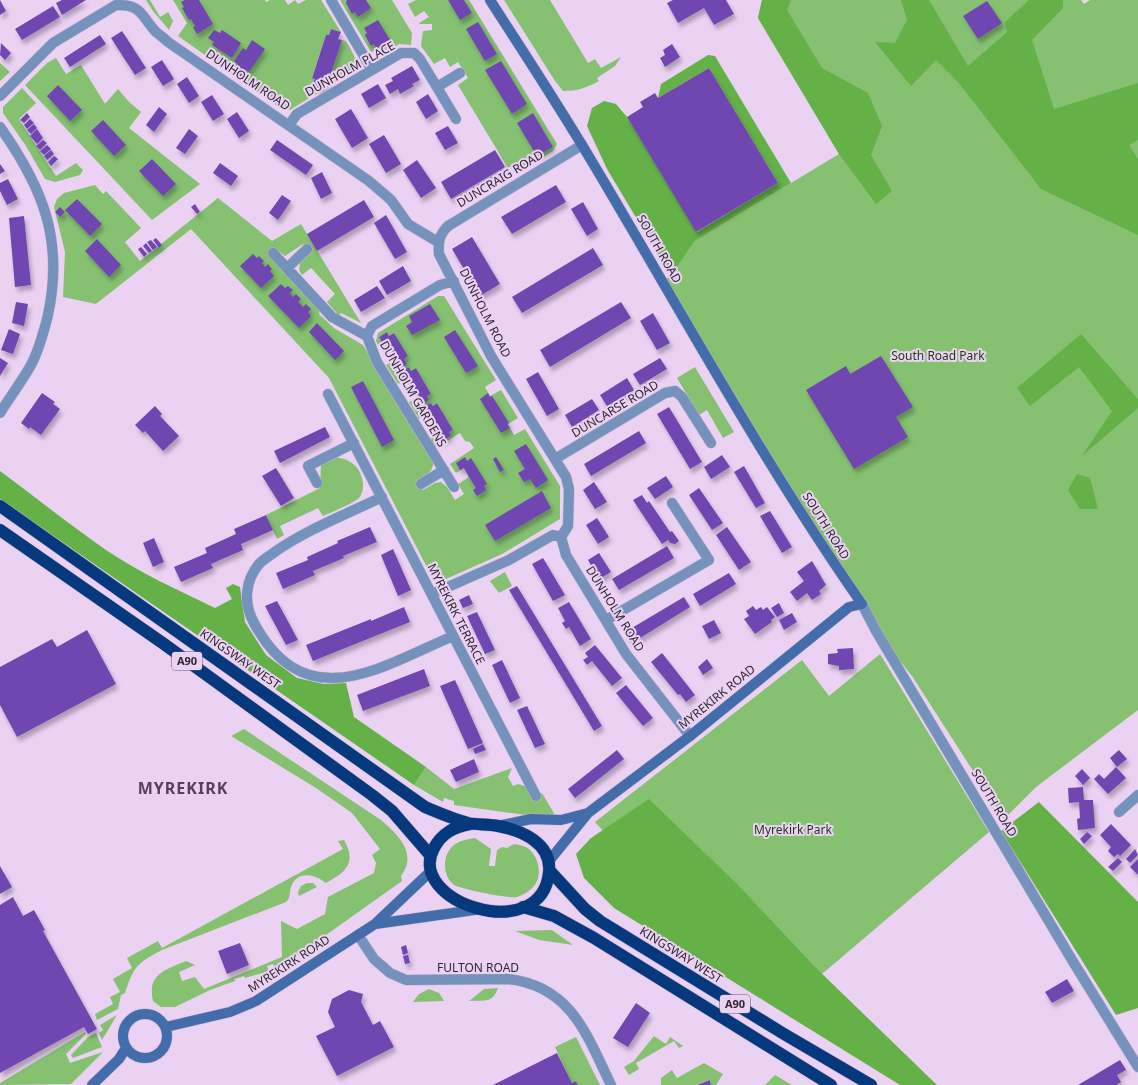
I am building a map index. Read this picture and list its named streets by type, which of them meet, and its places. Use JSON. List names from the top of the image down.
{
  "streets": {
    "highway": ["KINGSWAY WEST", "A90"],
    "street": [
      "DUNHOLM PLACE",
      "DUNHOLM ROAD",
      "DUNCRAIG ROAD",
      "SOUTH ROAD",
      "DUNHOLM GARDENS",
      "DUNCARSE ROAD",
      "MYREKIRK TERRACE",
      "MYREKIRK ROAD",
      "FULTON ROAD"
    ]
  },
  "crossings": [
    ["DUNHOLM PLACE", "DUNHOLM ROAD"],
    ["DUNHOLM ROAD", "DUNCRAIG ROAD"],
    ["DUNHOLM ROAD", "DUNHOLM GARDENS"],
    ["DUNHOLM ROAD", "DUNCARSE ROAD"],
    ["DUNHOLM ROAD", "MYREKIRK ROAD"],
    ["DUNCRAIG ROAD", "SOUTH ROAD"],
    ["SOUTH ROAD", "MYREKIRK ROAD"],
    ["KINGSWAY WEST", "A90"],
    ["KINGSWAY WEST", "MYREKIRK ROAD"],
    ["A90", "MYREKIRK ROAD"],
    ["MYREKIRK ROAD", "FULTON ROAD"]
  ],
  "districts": ["MYREKIRK"],
  "parks": ["South Road Park", "Myrekirk Park"]
}
